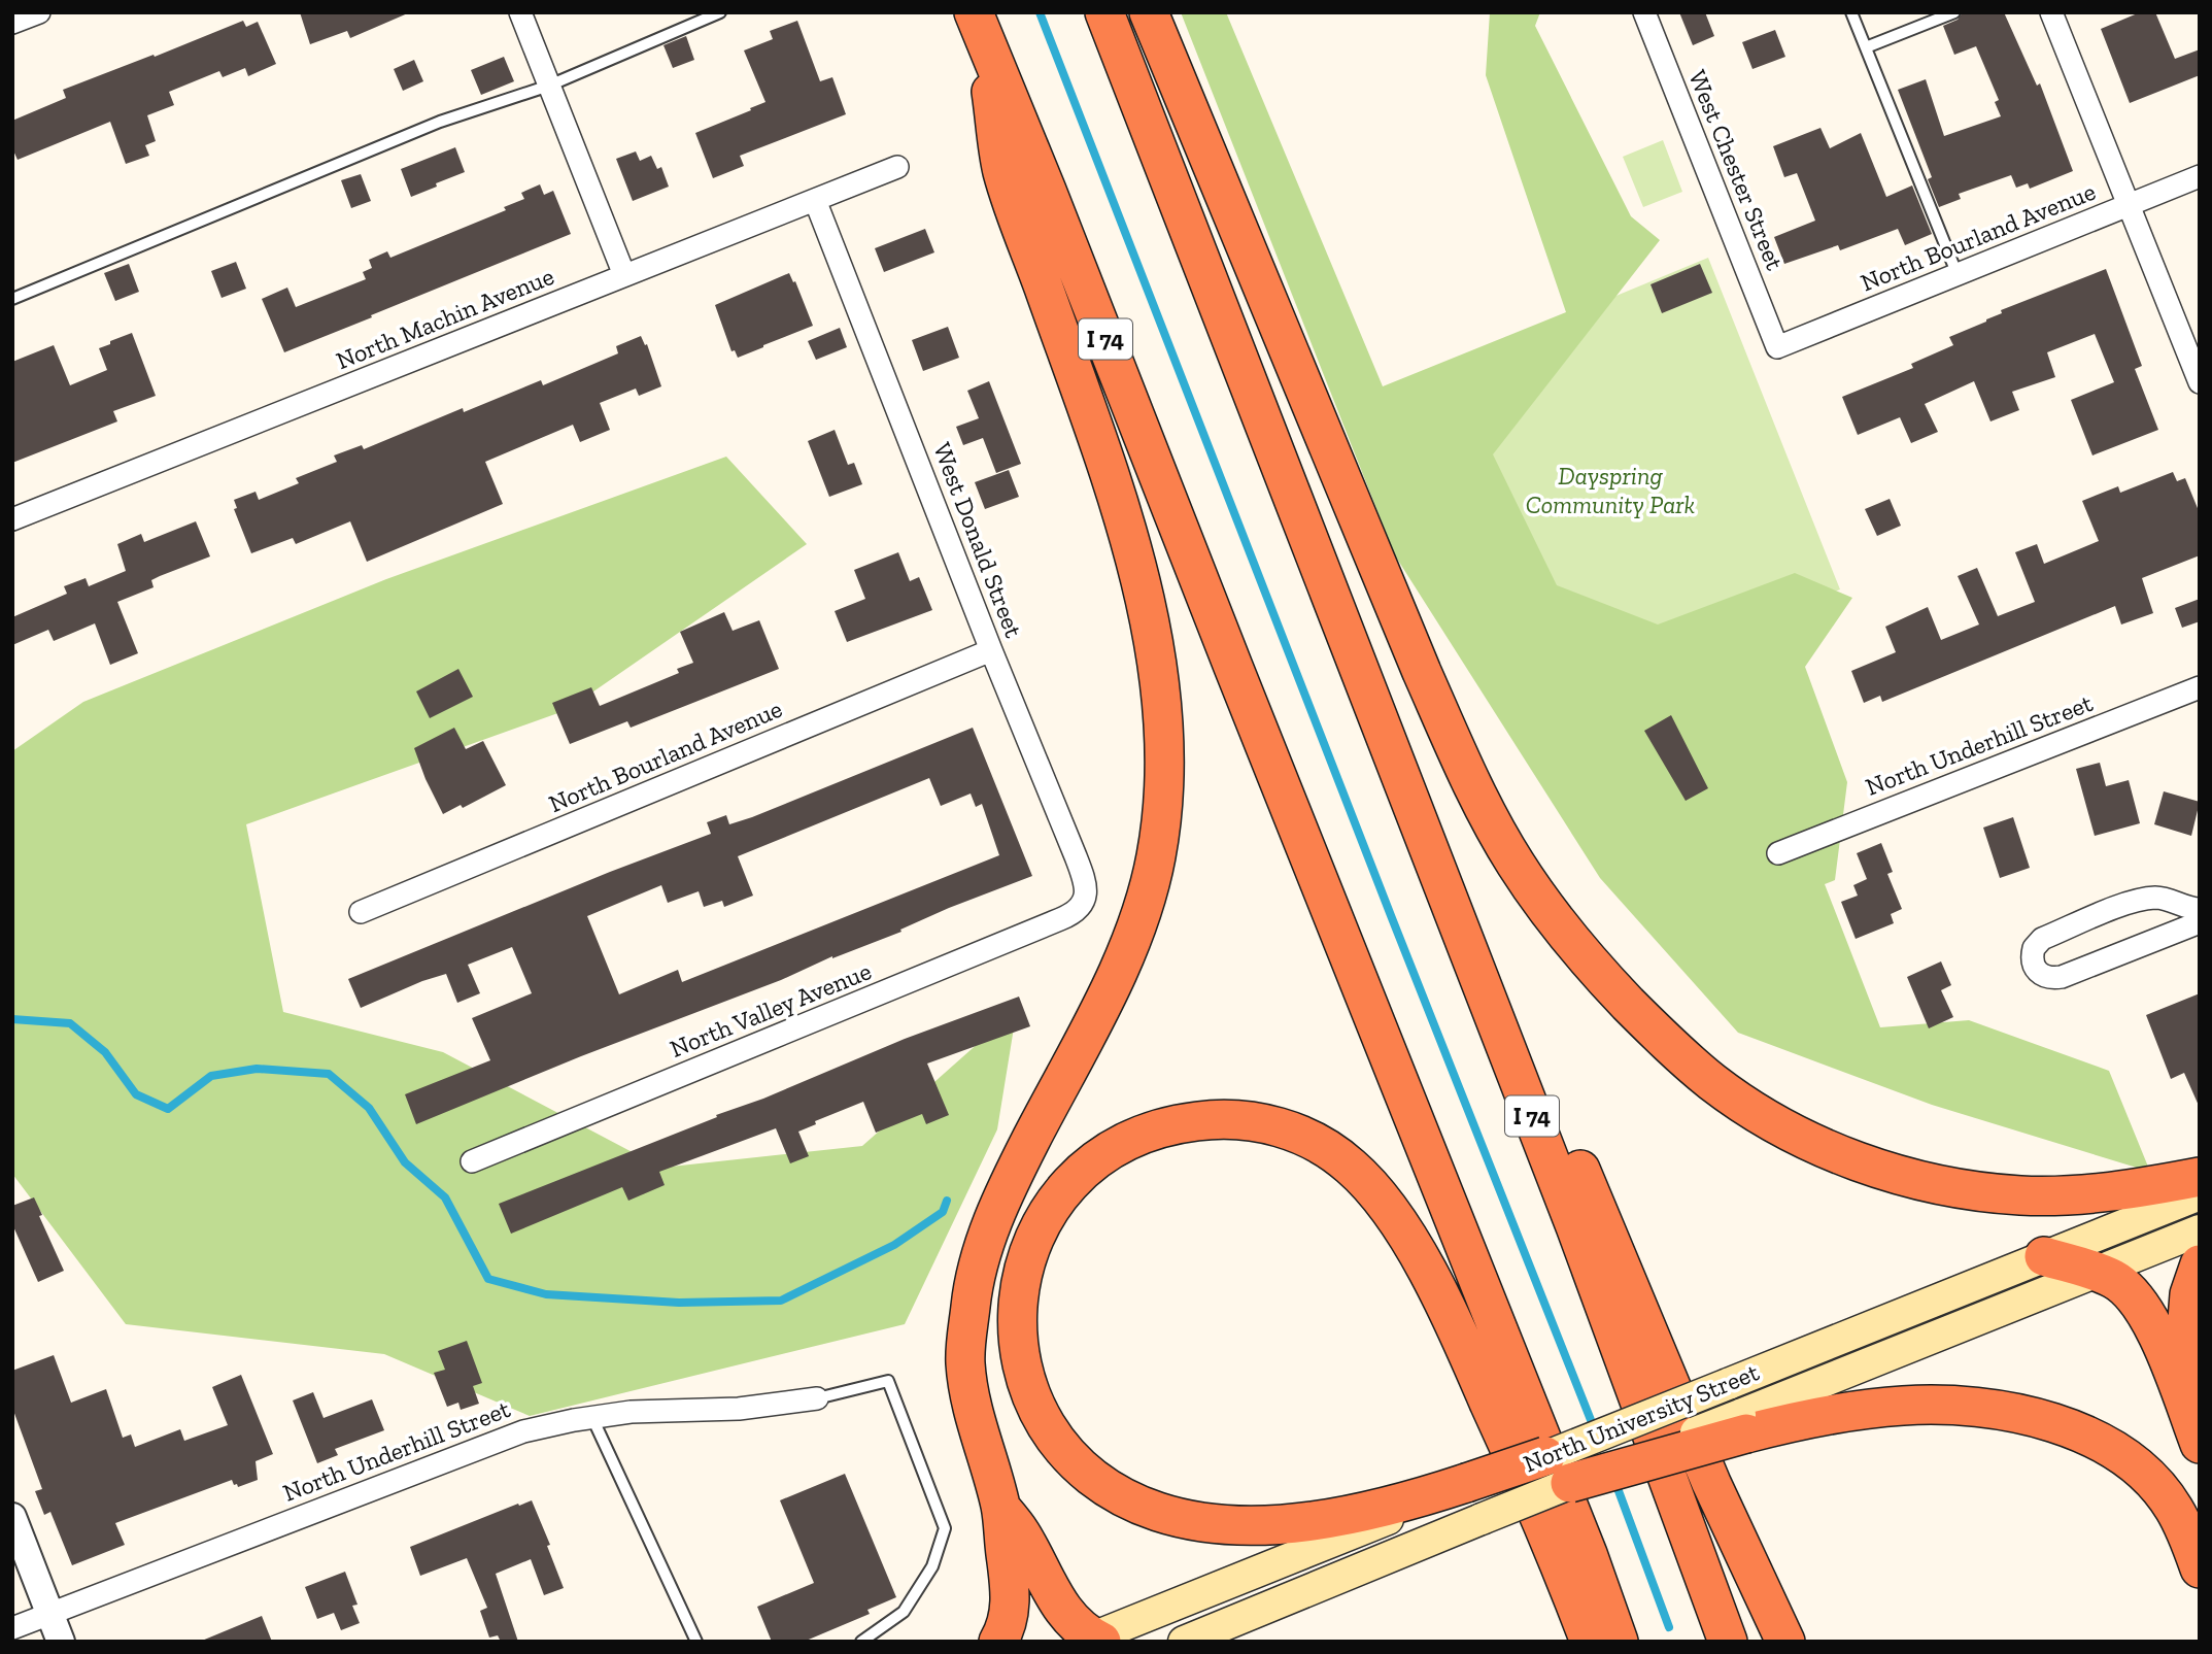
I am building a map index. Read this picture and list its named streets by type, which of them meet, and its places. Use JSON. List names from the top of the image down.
{
  "streets": {
    "highway": ["I 74"],
    "main road": ["North University Street"],
    "street": [
      "West Chester Street",
      "North Bourland Avenue",
      "North Machin Avenue",
      "West Donald Street",
      "North Underhill Street",
      "North Valley Avenue"
    ]
  },
  "crossings": [
    ["West Chester Street", "North Bourland Avenue"],
    ["North Bourland Avenue", "West Donald Street"],
    ["North Machin Avenue", "West Donald Street"],
    ["West Donald Street", "North Valley Avenue"]
  ],
  "parks": ["Dayspring Community Park"]
}
